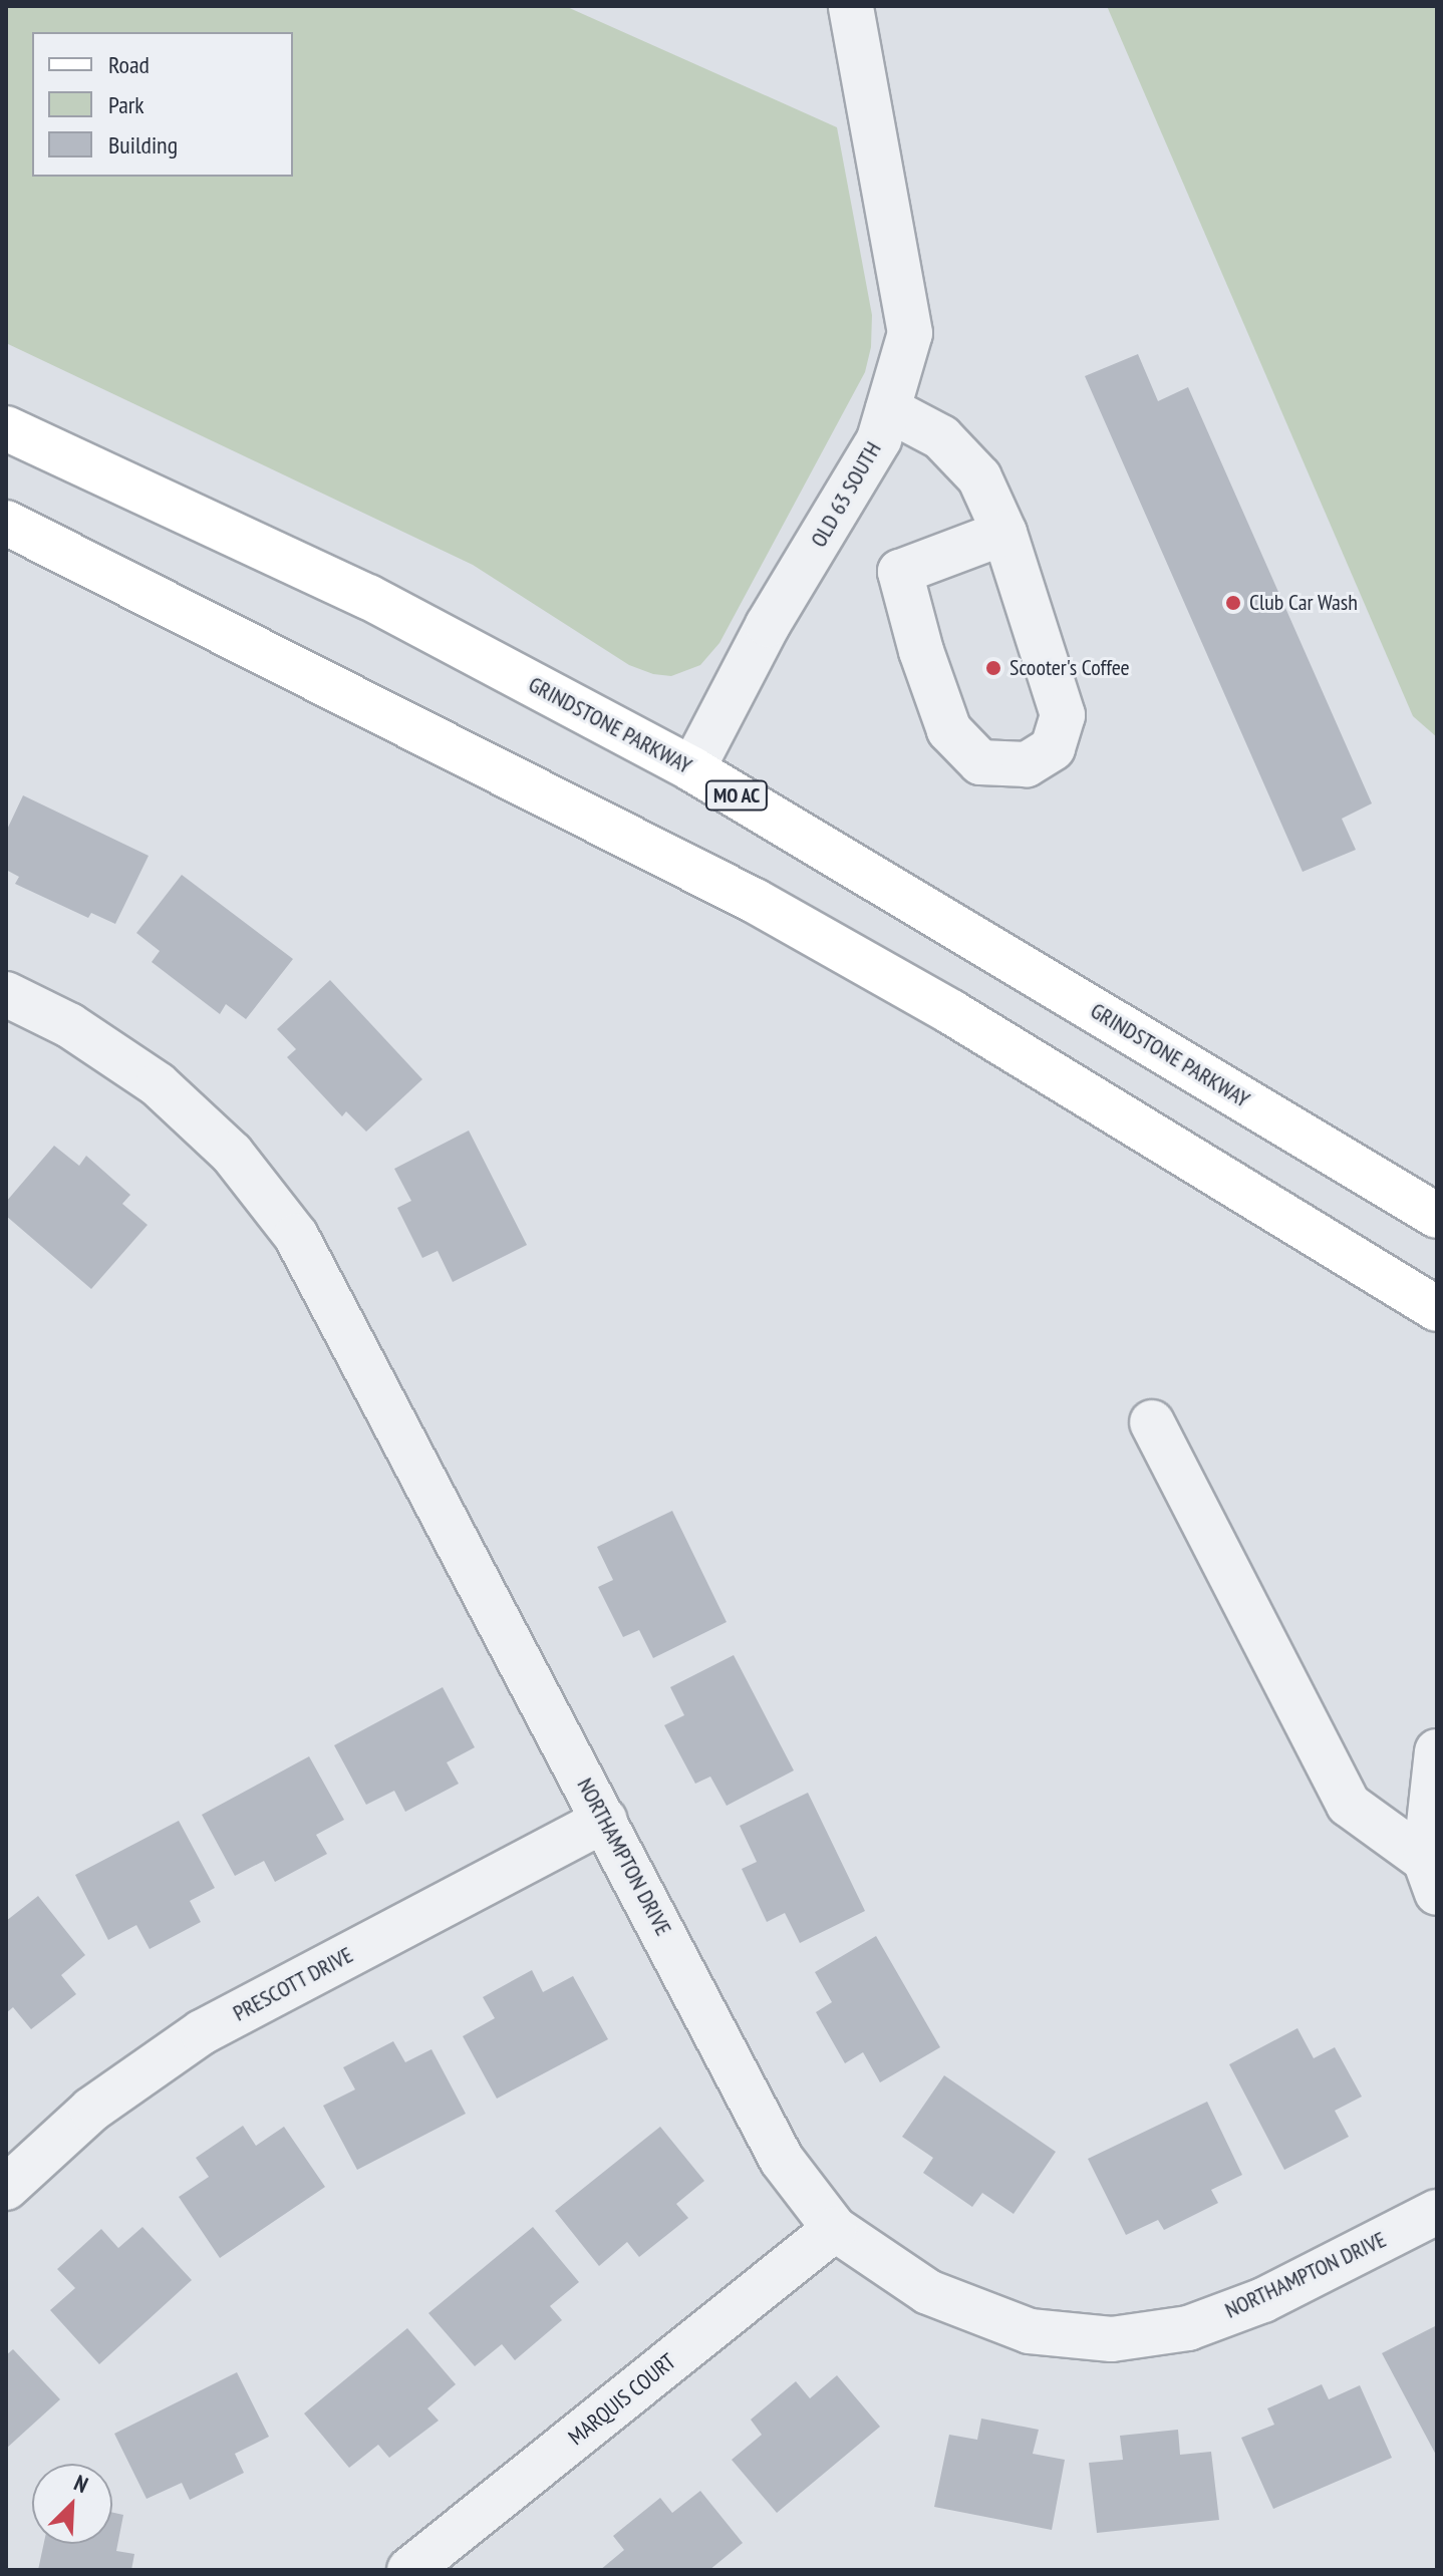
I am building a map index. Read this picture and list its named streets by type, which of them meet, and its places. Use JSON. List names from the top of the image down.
{
  "streets": {
    "main road": ["GRINDSTONE PARKWAY", "MO AC"],
    "street": [
      "OLD 63 SOUTH",
      "NORTHAMPTON DRIVE",
      "PRESCOTT DRIVE",
      "MARQUIS COURT"
    ]
  },
  "crossings": [
    ["OLD 63 SOUTH", "GRINDSTONE PARKWAY"],
    ["NORTHAMPTON DRIVE", "PRESCOTT DRIVE"],
    ["NORTHAMPTON DRIVE", "MARQUIS COURT"]
  ],
  "places": ["Club Car Wash", "Scooter's Coffee"],
  "legend": ["Road", "Park", "Building"],
  "north": "top right"
}
